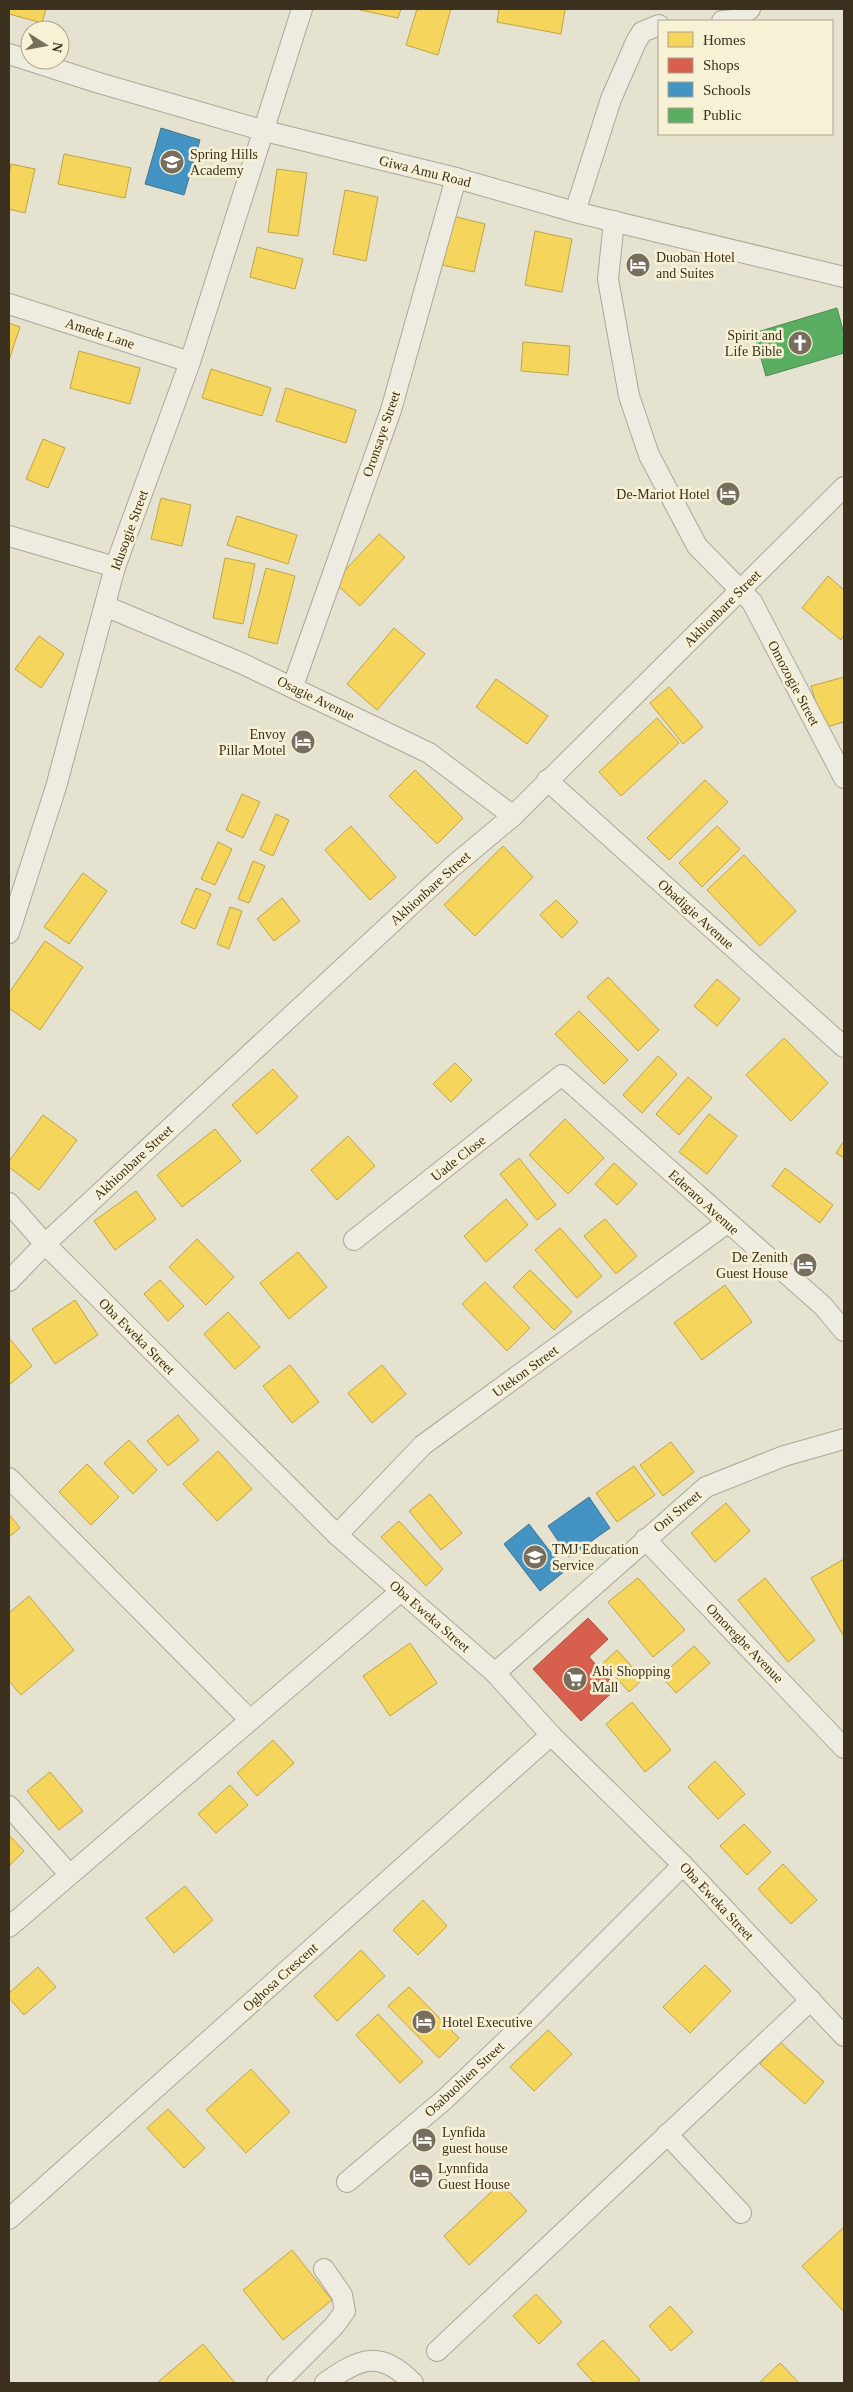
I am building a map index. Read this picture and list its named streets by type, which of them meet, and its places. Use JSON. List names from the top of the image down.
{
  "streets": {
    "street": [
      "Giwa Amu Road",
      "Amede Lane",
      "Oronsaye Street",
      "Idusogie Street",
      "Akhionbare Street",
      "Omozogie Street",
      "Osagie Avenue",
      "Obadigie Avenue",
      "Uade Close",
      "Ederaro Avenue",
      "Oba Eweka Street",
      "Utekon Street",
      "Oni Street",
      "Omoregbe Avenue",
      "Oghosa Crescent",
      "Osabuohien Street"
    ]
  },
  "crossings": [
    ["Giwa Amu Road", "Oronsaye Street"],
    ["Giwa Amu Road", "Idusogie Street"],
    ["Giwa Amu Road", "Omozogie Street"],
    ["Amede Lane", "Idusogie Street"],
    ["Oronsaye Street", "Osagie Avenue"],
    ["Idusogie Street", "Osagie Avenue"],
    ["Akhionbare Street", "Omozogie Street"],
    ["Akhionbare Street", "Osagie Avenue"],
    ["Akhionbare Street", "Obadigie Avenue"],
    ["Akhionbare Street", "Oba Eweka Street"],
    ["Uade Close", "Ederaro Avenue"],
    ["Ederaro Avenue", "Utekon Street"],
    ["Oba Eweka Street", "Utekon Street"],
    ["Oba Eweka Street", "Oni Street"],
    ["Oba Eweka Street", "Oghosa Crescent"],
    ["Oba Eweka Street", "Osabuohien Street"],
    ["Oni Street", "Omoregbe Avenue"]
  ],
  "places": {
    "school or university": ["Spring Hills Academy", "TMJ Education Service"],
    "hotel": [
      "Duoban Hotel and Suites",
      "De-Mariot Hotel",
      "Envoy Pillar Motel",
      "De Zenith Guest House",
      "Hotel Executive",
      "Lynfida guest house",
      "Lynnfida Guest House"
    ],
    "church": ["Spirit and Life Bible"],
    "supermarket": ["Abi Shopping Mall"]
  },
  "legend": [
    "Homes",
    "Shops",
    "Schools",
    "Public"
  ],
  "north": "right"
}
